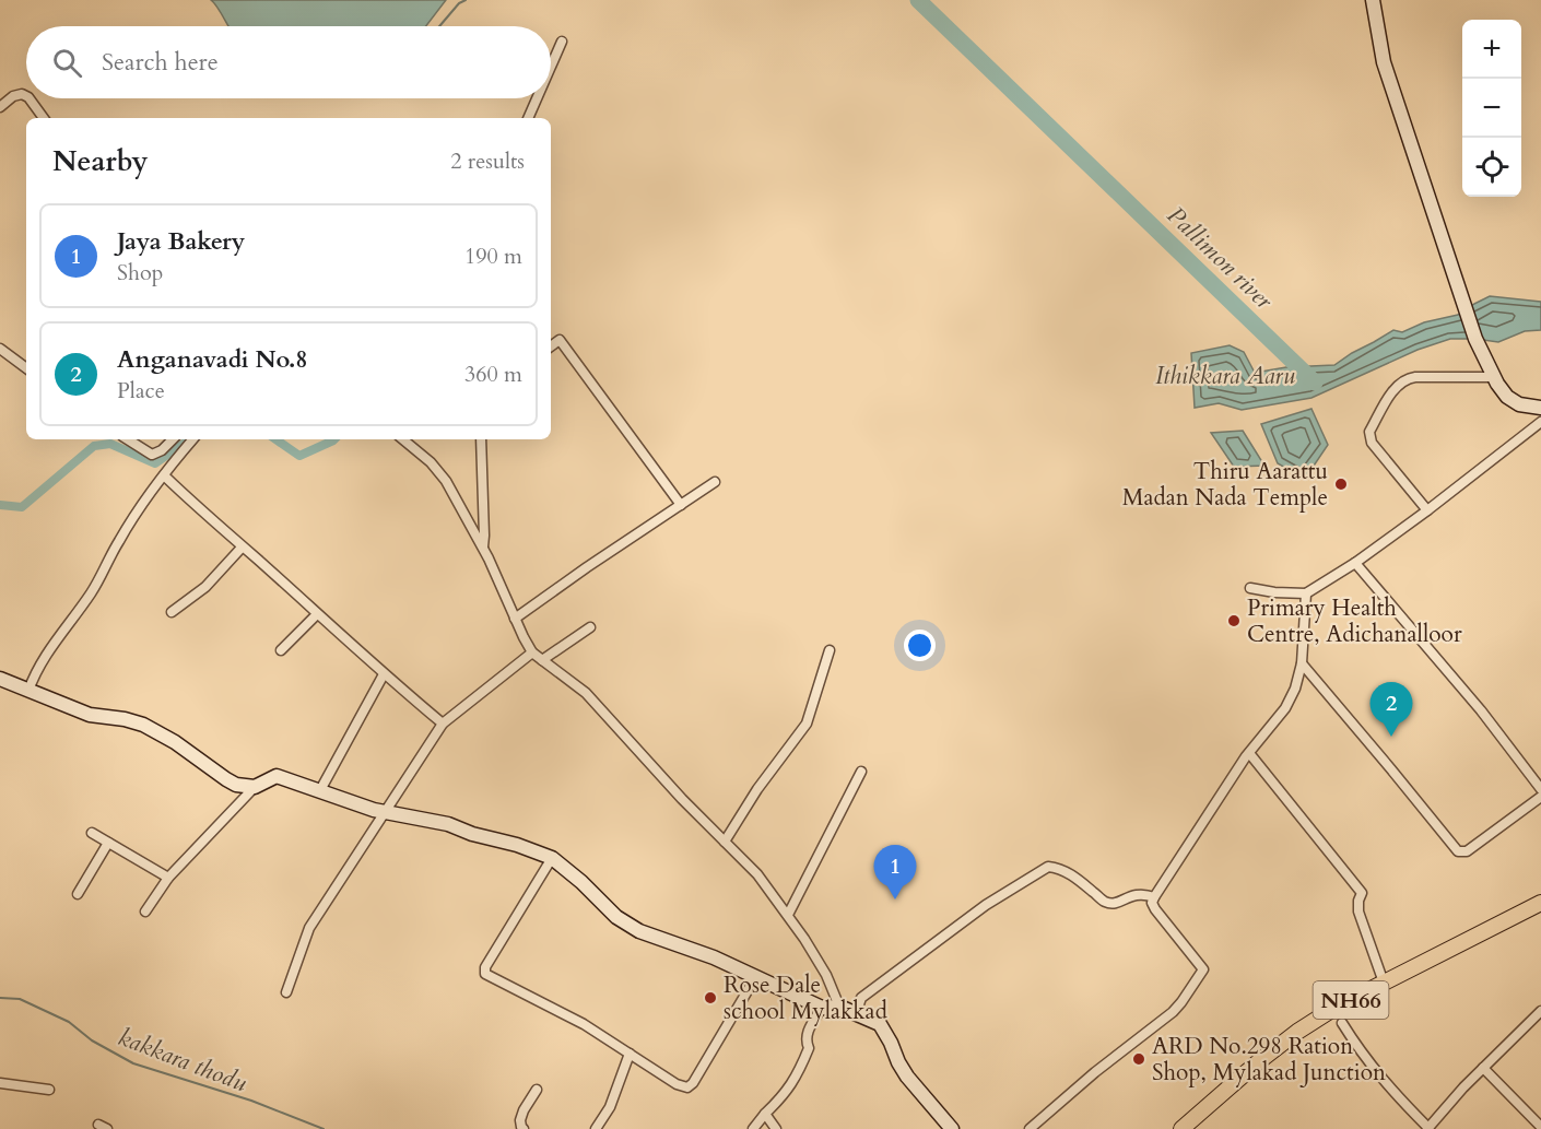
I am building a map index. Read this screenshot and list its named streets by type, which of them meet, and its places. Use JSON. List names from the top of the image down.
{
  "streets": {
    "highway": ["NH66"]
  },
  "water": ["Pallimon river", "Ithikkara Aaru", "kakkara thodu"],
  "places": [
    "Thiru Aarattu Madan Nada Temple",
    "Primary Health Centre, Adichanalloor",
    "Rose Dale school Mylakkad",
    "ARD No.298 Ration Shop, Mylakad Junction"
  ],
  "page": {
    "map_buttons": ["+", "−"],
    "search": "Search here",
    "heading": ["Nearby", "2 results"],
    "list": [
      {
        "mark": "1",
        "name": "Jaya Bakery",
        "note": "Shop",
        "value": "190 m"
      },
      {
        "mark": "2",
        "name": "Anganavadi No.8",
        "note": "Place",
        "value": "360 m"
      }
    ],
    "pins": ["2", "1"]
  }
}
